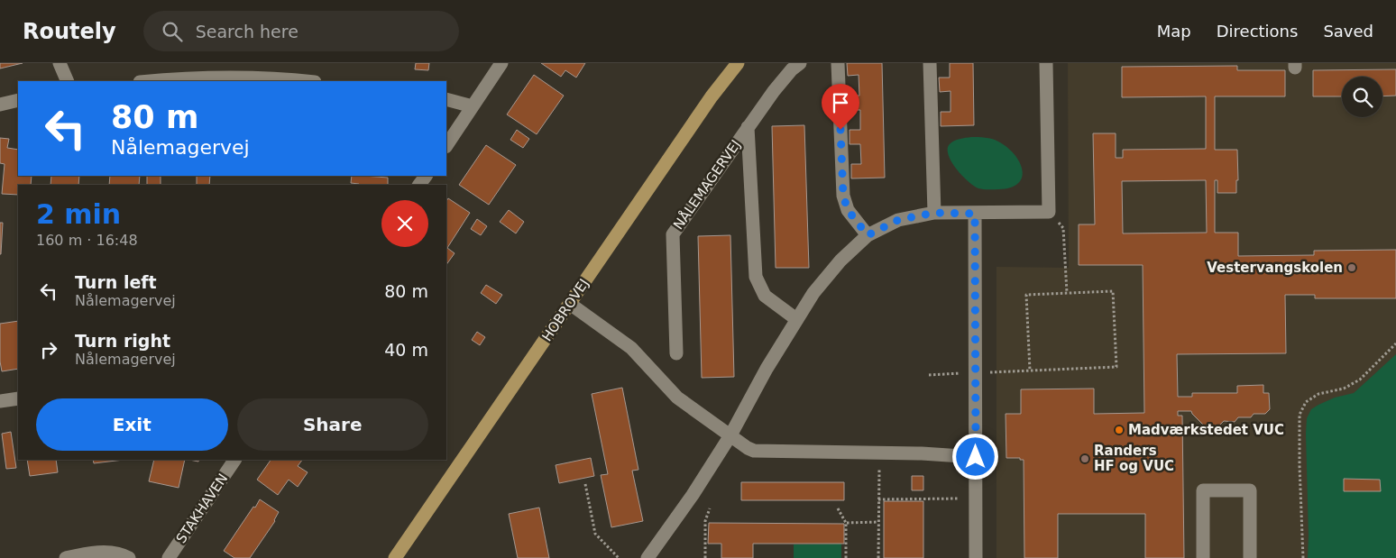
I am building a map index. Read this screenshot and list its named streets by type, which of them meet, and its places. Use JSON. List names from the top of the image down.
{
  "streets": {
    "main road": ["HOBROVEJ"],
    "street": ["NÅLEMAGERVEJ", "STAKHAVEN"]
  },
  "places": ["Vestervangskolen", "Madværkstedet VUC", "Randers HF og VUC"],
  "page": {
    "header": "Routely",
    "search": "Search here",
    "nav": ["Map", "Directions", "Saved"],
    "turn": ["80 m", "Nålemagervej"],
    "heading": ["2 min", "160 m · 16:48"],
    "list": [
      {
        "name": "Turn left",
        "note": "Nålemagervej",
        "value": "80 m"
      },
      {
        "name": "Turn right",
        "note": "Nålemagervej",
        "value": "40 m"
      }
    ],
    "buttons": ["Exit", "Share"]
  }
}
